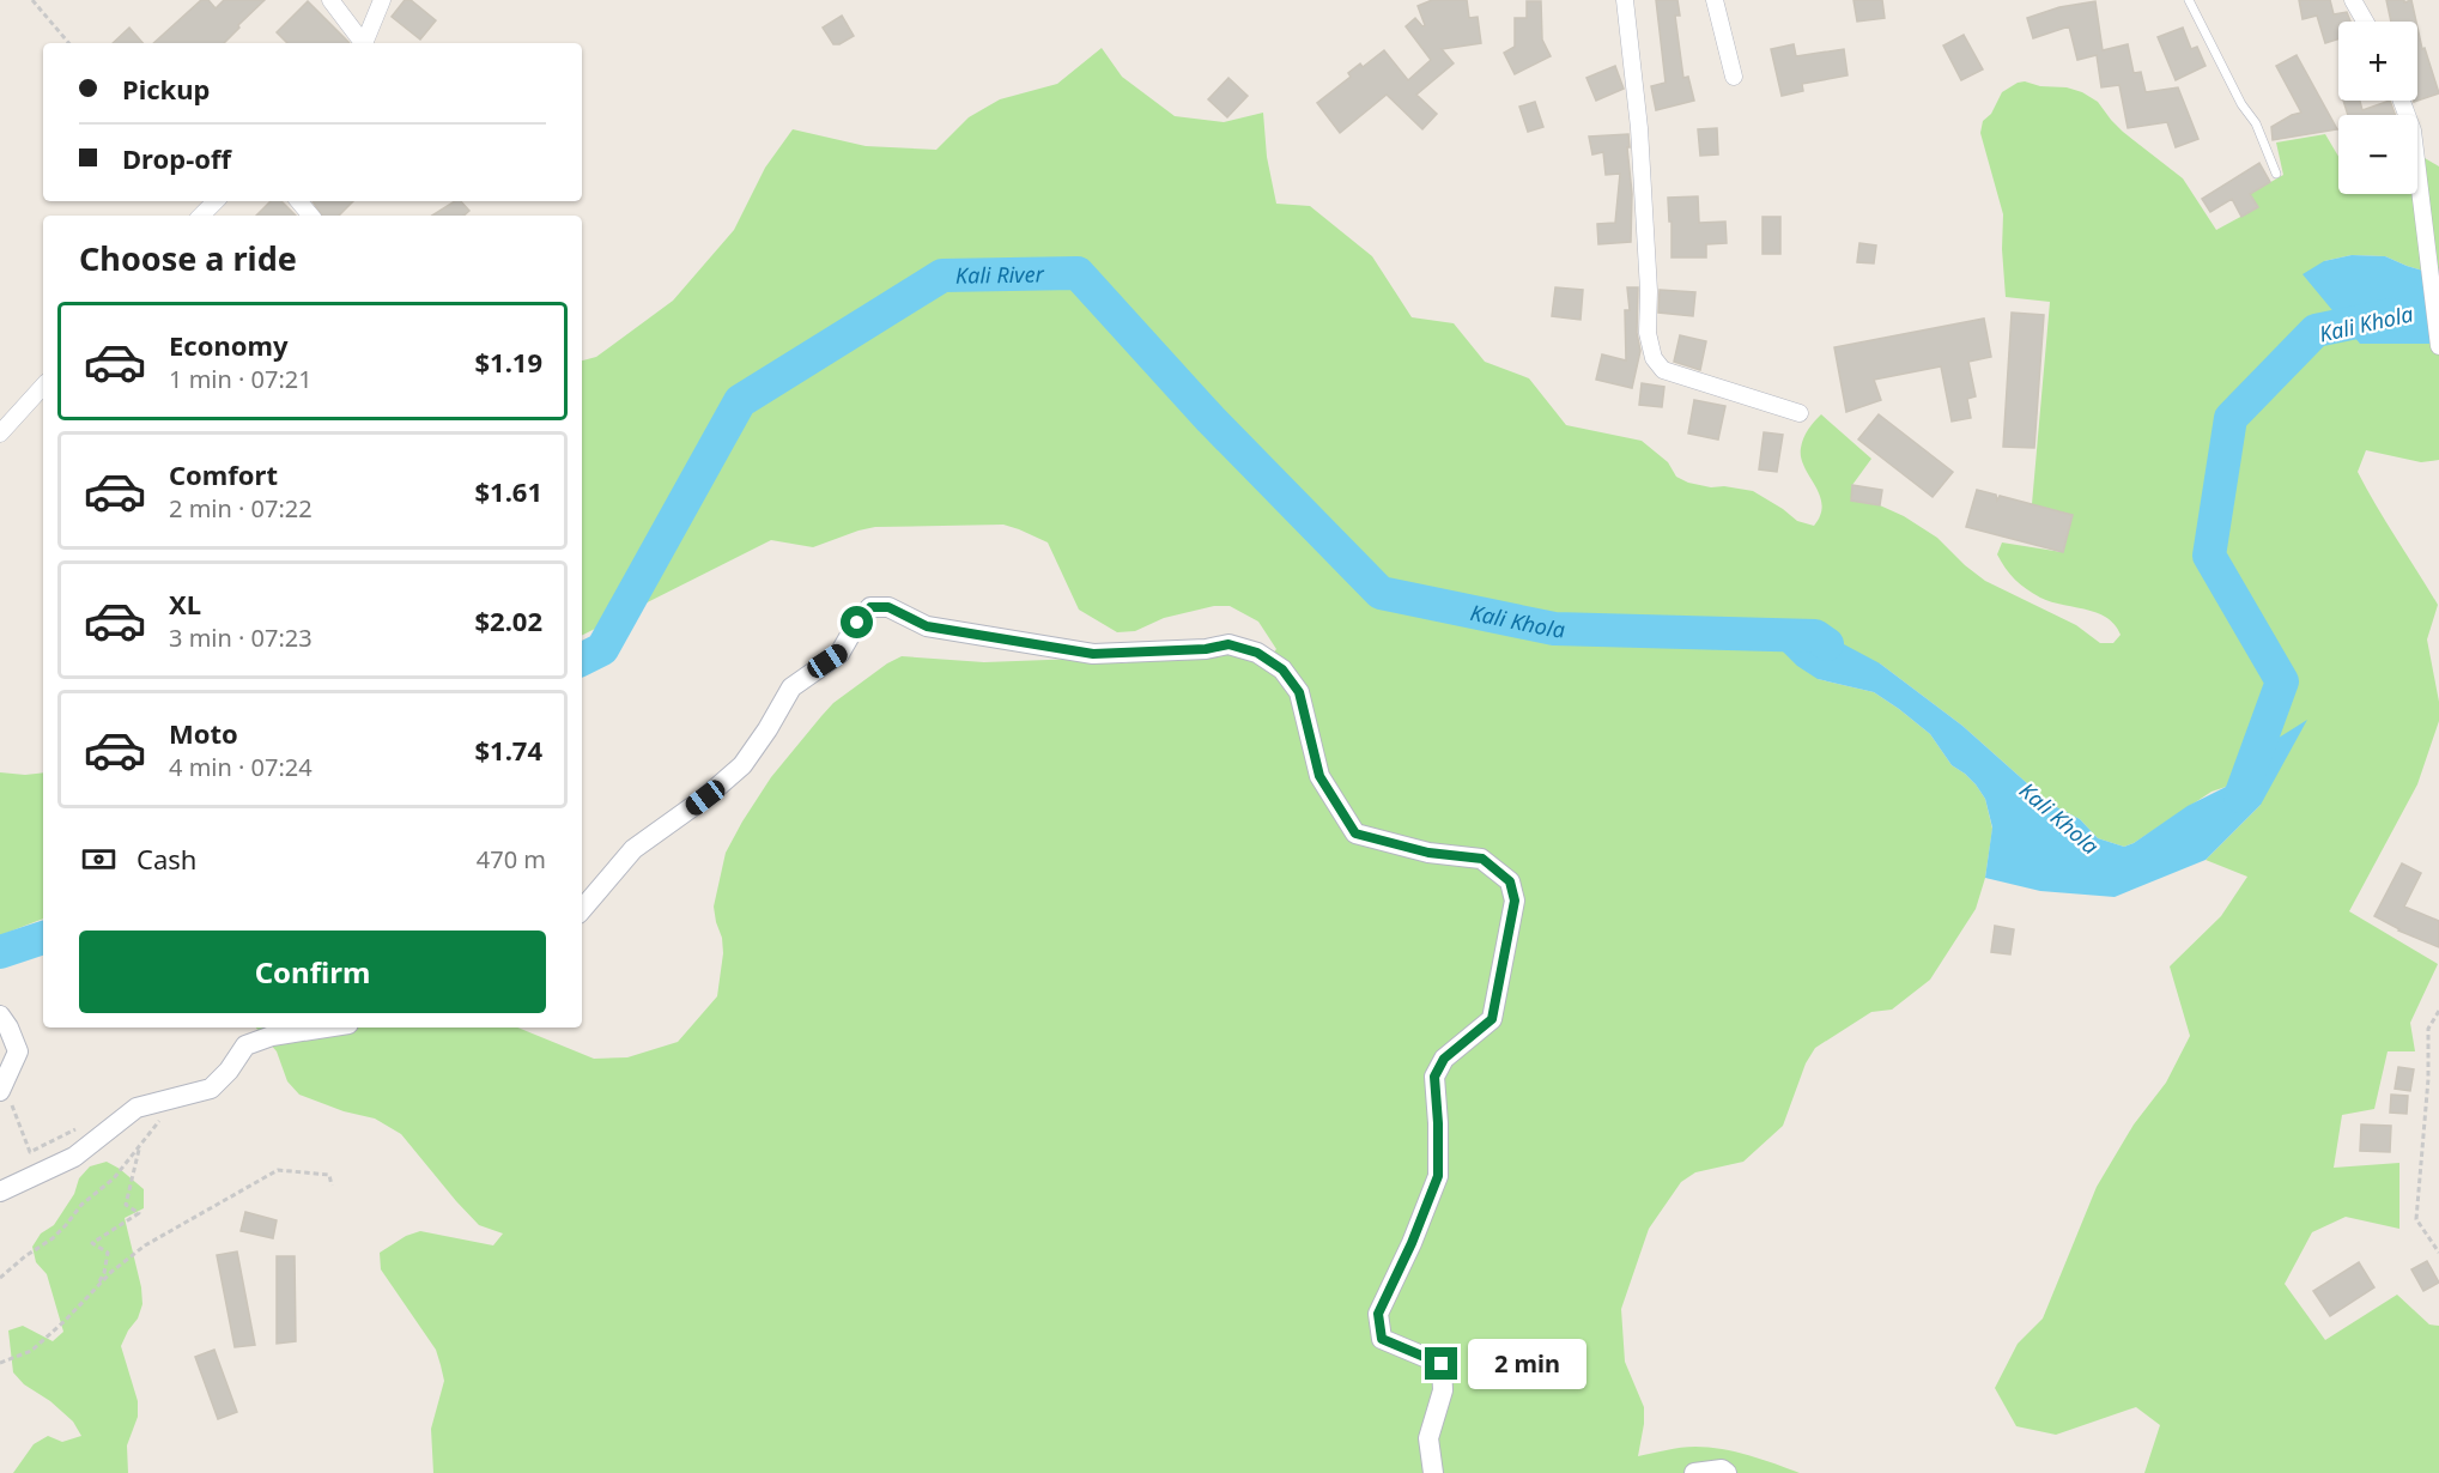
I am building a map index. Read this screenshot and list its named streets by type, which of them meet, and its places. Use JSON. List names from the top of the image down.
{
  "water": ["Kali River", "Kali Khola"],
  "page": {
    "map_buttons": ["+", "−"],
    "banner": ["Pickup", "Drop-off"],
    "heading": "Choose a ride",
    "list": [
      {
        "name": "Economy",
        "note": "1 min · 07:21",
        "value": "$1.19"
      },
      {
        "name": "Comfort",
        "note": "2 min · 07:22",
        "value": "$1.61"
      },
      {
        "name": "XL",
        "note": "3 min · 07:23",
        "value": "$2.02"
      },
      {
        "name": "Moto",
        "note": "4 min · 07:24",
        "value": "$1.74"
      }
    ],
    "pay": ["Cash", "470 m"],
    "buttons": "Confirm",
    "bubble": "2 min"
  }
}
